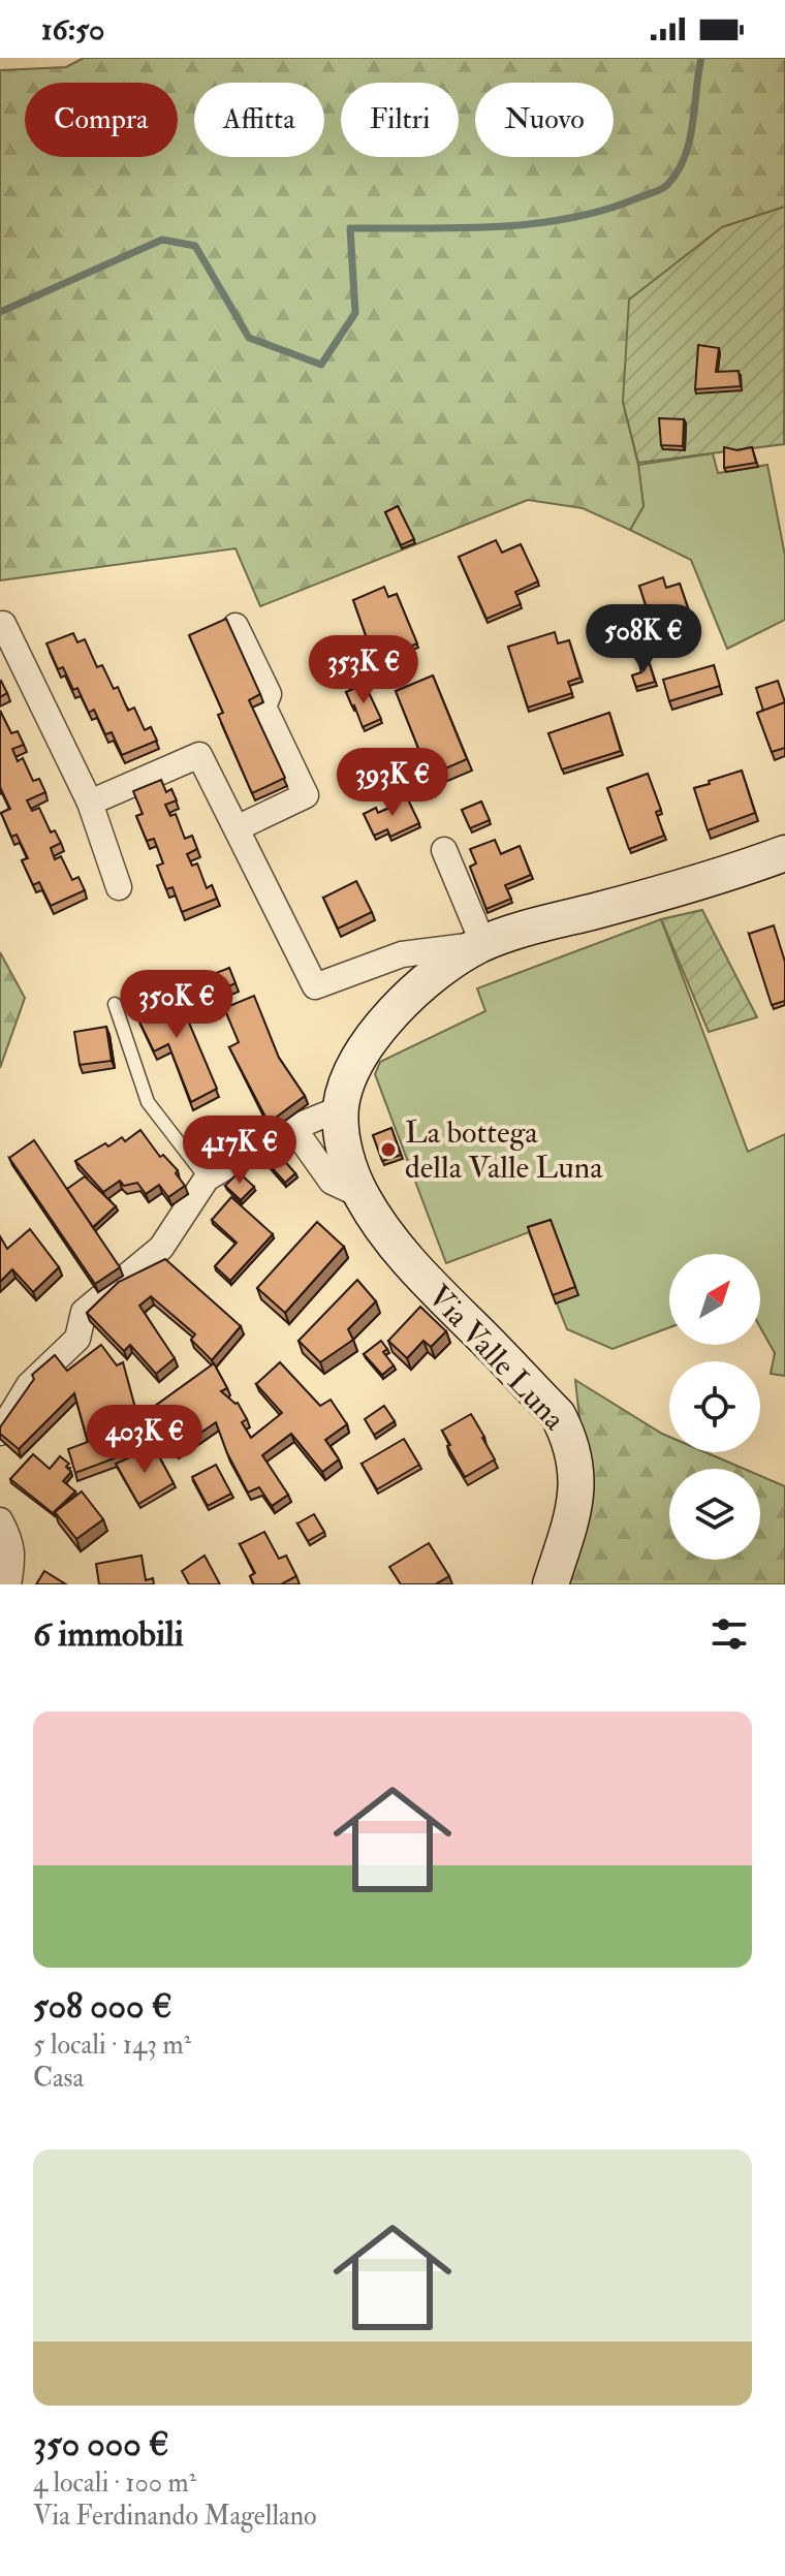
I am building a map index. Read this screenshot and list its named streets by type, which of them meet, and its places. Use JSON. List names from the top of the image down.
{
  "streets": {
    "street": ["Via Valle Luna"]
  },
  "places": ["La bottega della Valle Luna"],
  "north": "top right",
  "page": {
    "status": "16:50",
    "chip": [
      "Compra",
      "Affitta",
      "Filtri",
      "Nuovo"
    ],
    "price": [
      "508K €",
      "353K €",
      "393K €",
      "350K €",
      "417K €",
      "403K €"
    ],
    "heading": "6 immobili",
    "list": [
      {
        "name": "508 000 €",
        "note": "5 locali · 143 m² · Casa"
      },
      {
        "name": "350 000 €",
        "note": "4 locali · 100 m² · Via Ferdinando Magellano"
      }
    ]
  }
}
